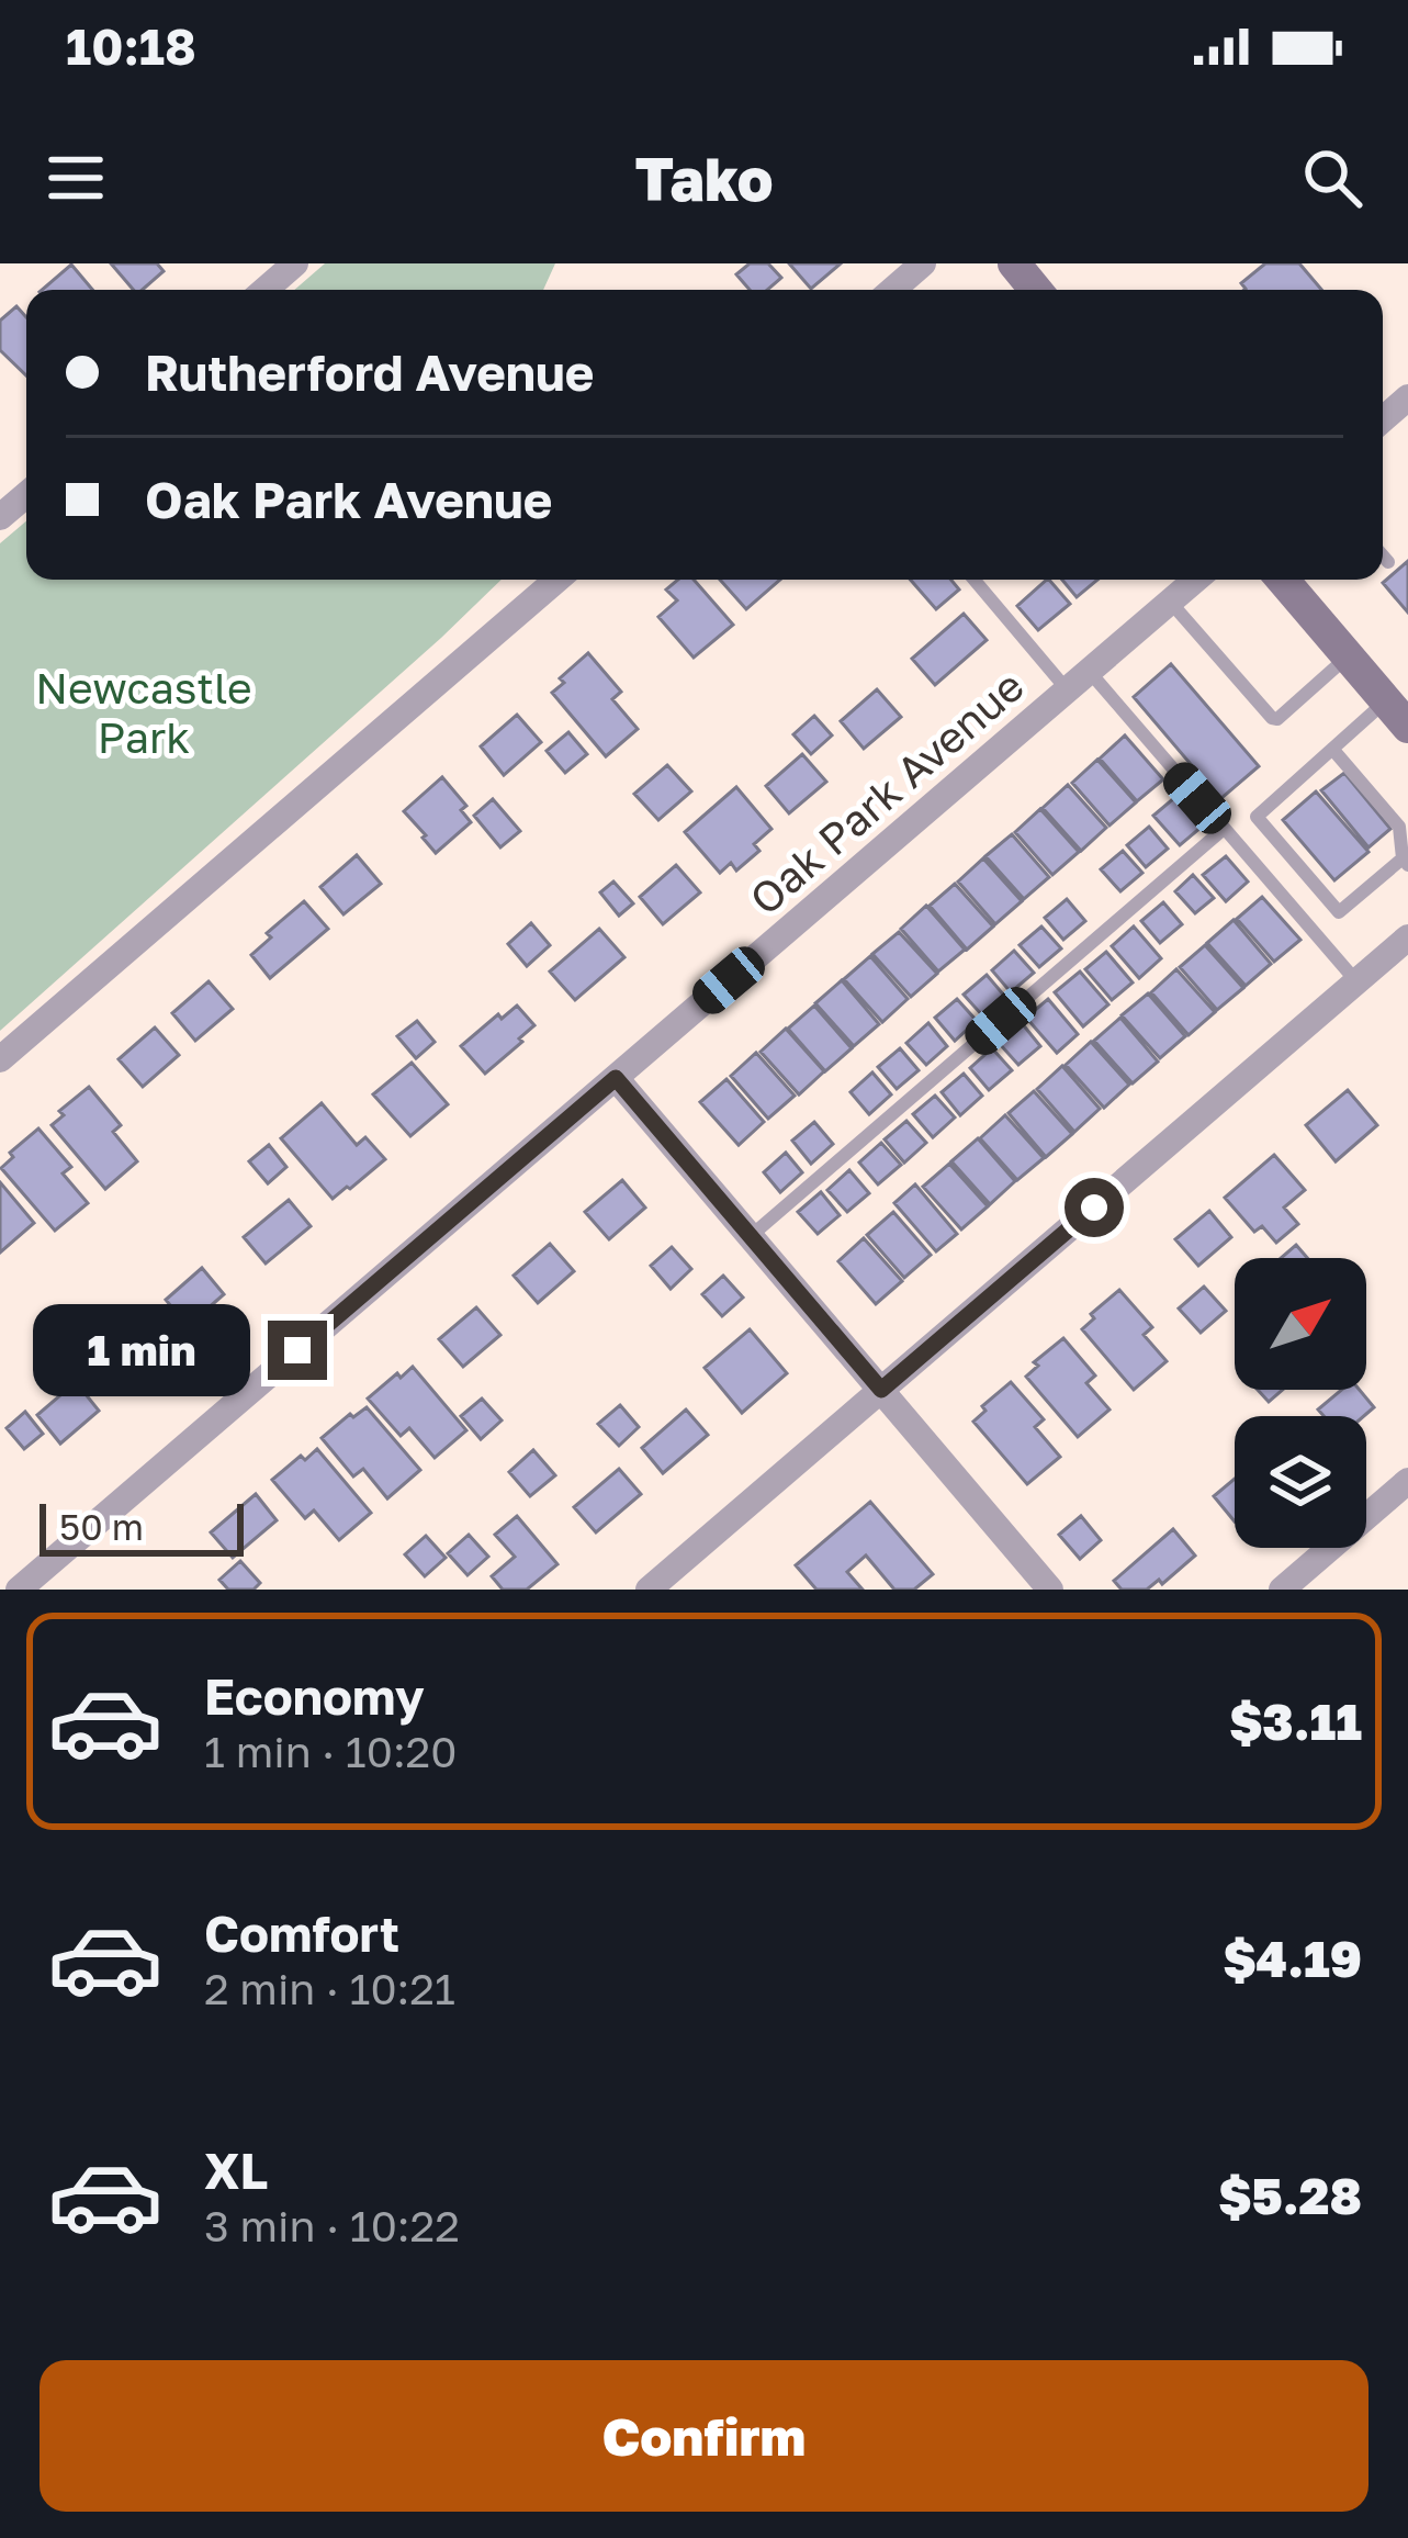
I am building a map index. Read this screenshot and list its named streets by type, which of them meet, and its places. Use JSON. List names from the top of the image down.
{
  "streets": {
    "street": ["Oak Park Avenue"]
  },
  "parks": ["Newcastle Park"],
  "scale_bar": "50 m",
  "north": "top right",
  "page": {
    "status": "10:18",
    "header": "Tako",
    "banner": ["Rutherford Avenue", "Oak Park Avenue"],
    "bubble": "1 min",
    "scale": "50 m",
    "list": [
      {
        "name": "Economy",
        "note": "1 min · 10:20",
        "value": "$3.11"
      },
      {
        "name": "Comfort",
        "note": "2 min · 10:21",
        "value": "$4.19"
      },
      {
        "name": "XL",
        "note": "3 min · 10:22",
        "value": "$5.28"
      }
    ],
    "buttons": "Confirm"
  }
}
